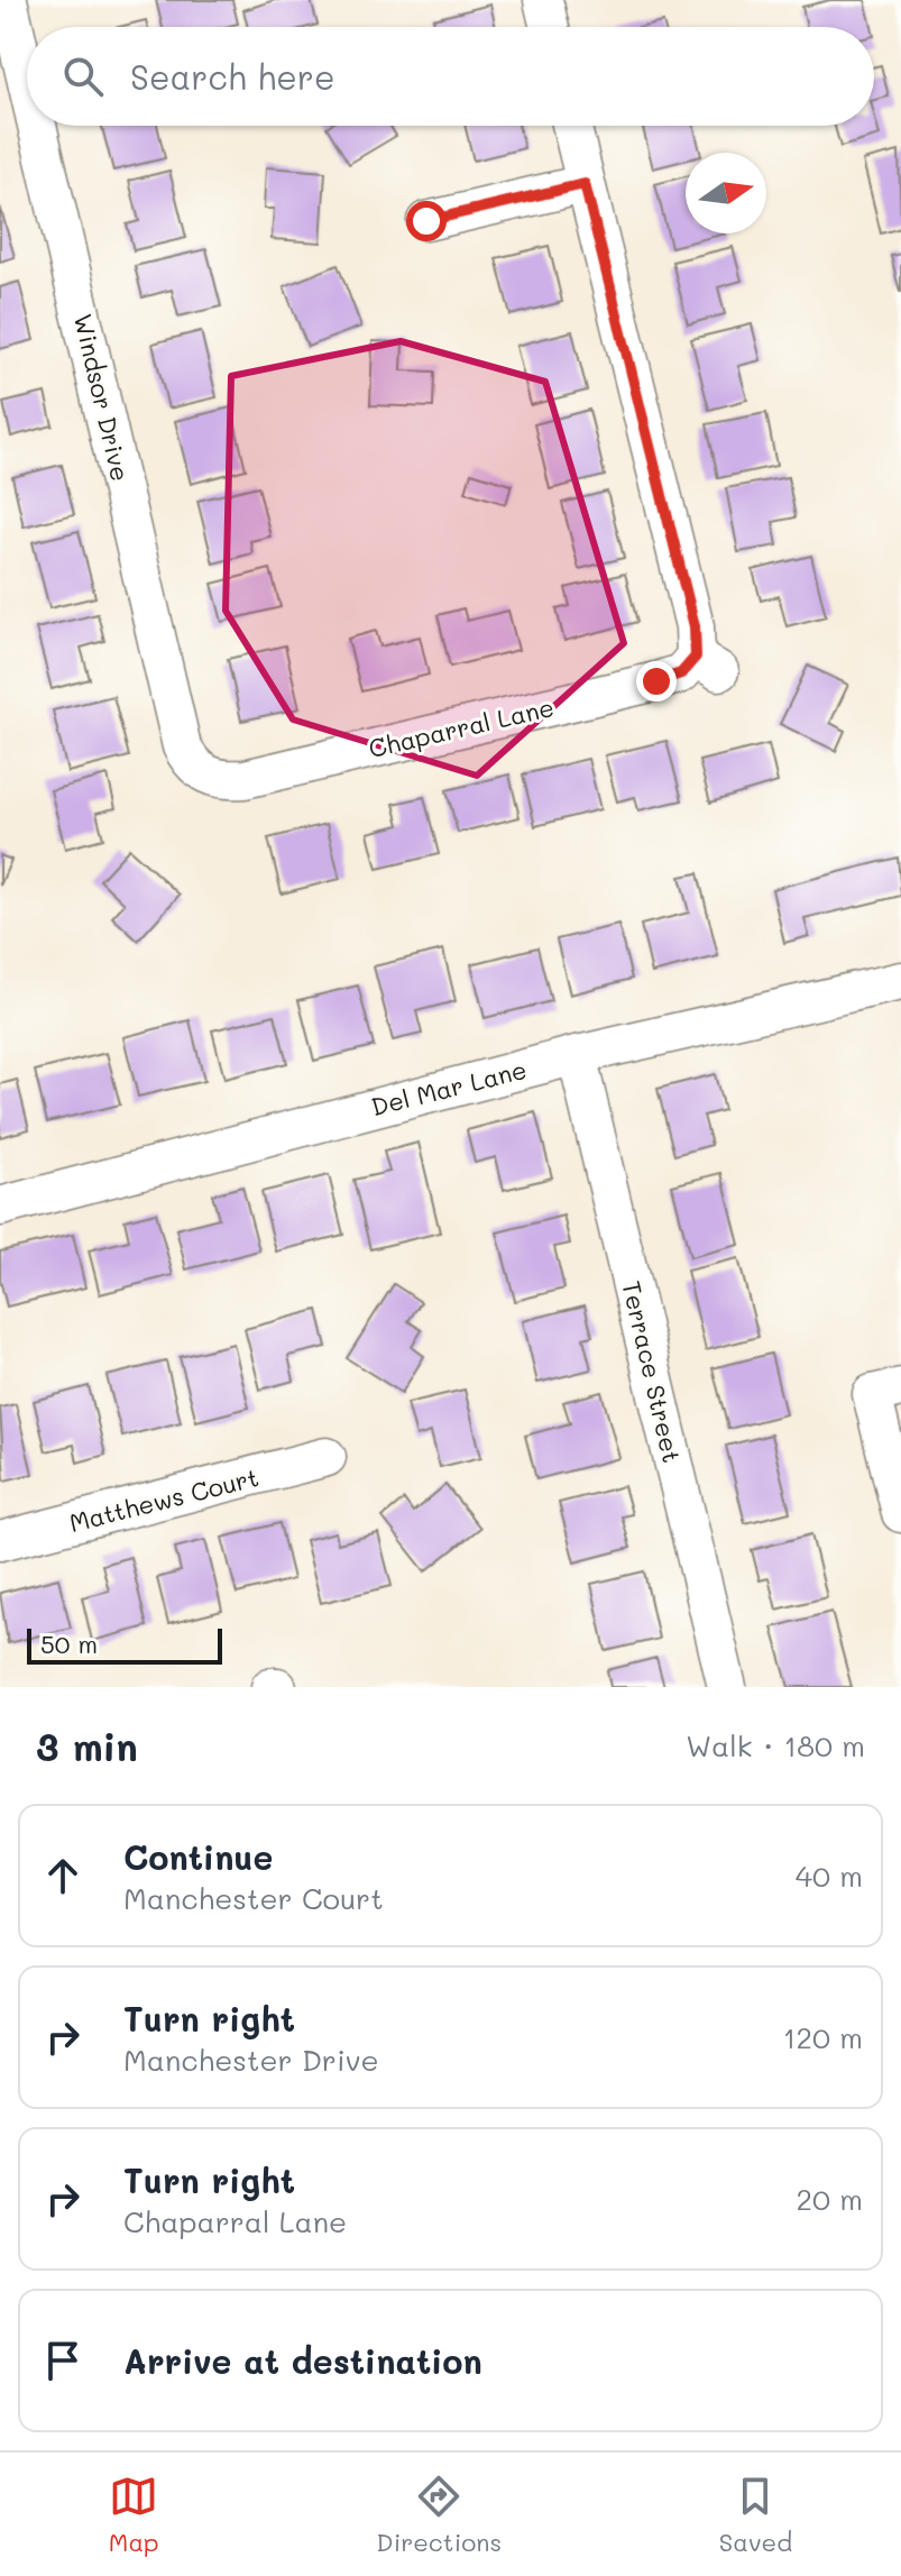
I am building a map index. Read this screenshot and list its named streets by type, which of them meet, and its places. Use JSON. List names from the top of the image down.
{
  "streets": {
    "street": [
      "Windsor Drive",
      "Chaparral Lane",
      "Del Mar Lane",
      "Terrace Street",
      "Matthews Court"
    ]
  },
  "crossings": [
    ["Windsor Drive", "Chaparral Lane"],
    ["Del Mar Lane", "Terrace Street"]
  ],
  "scale_bar": "50 m",
  "north": "right",
  "page": {
    "search": "Search here",
    "scale": "50 m",
    "heading": ["3 min", "Walk · 180 m"],
    "list": [
      ["Continue", "Manchester Court", "40 m"],
      ["Turn right", "Manchester Drive", "120 m"],
      ["Turn right", "Chaparral Lane", "20 m"],
      "Arrive at destination"
    ],
    "nav": ["Map", "Directions", "Saved"]
  }
}
